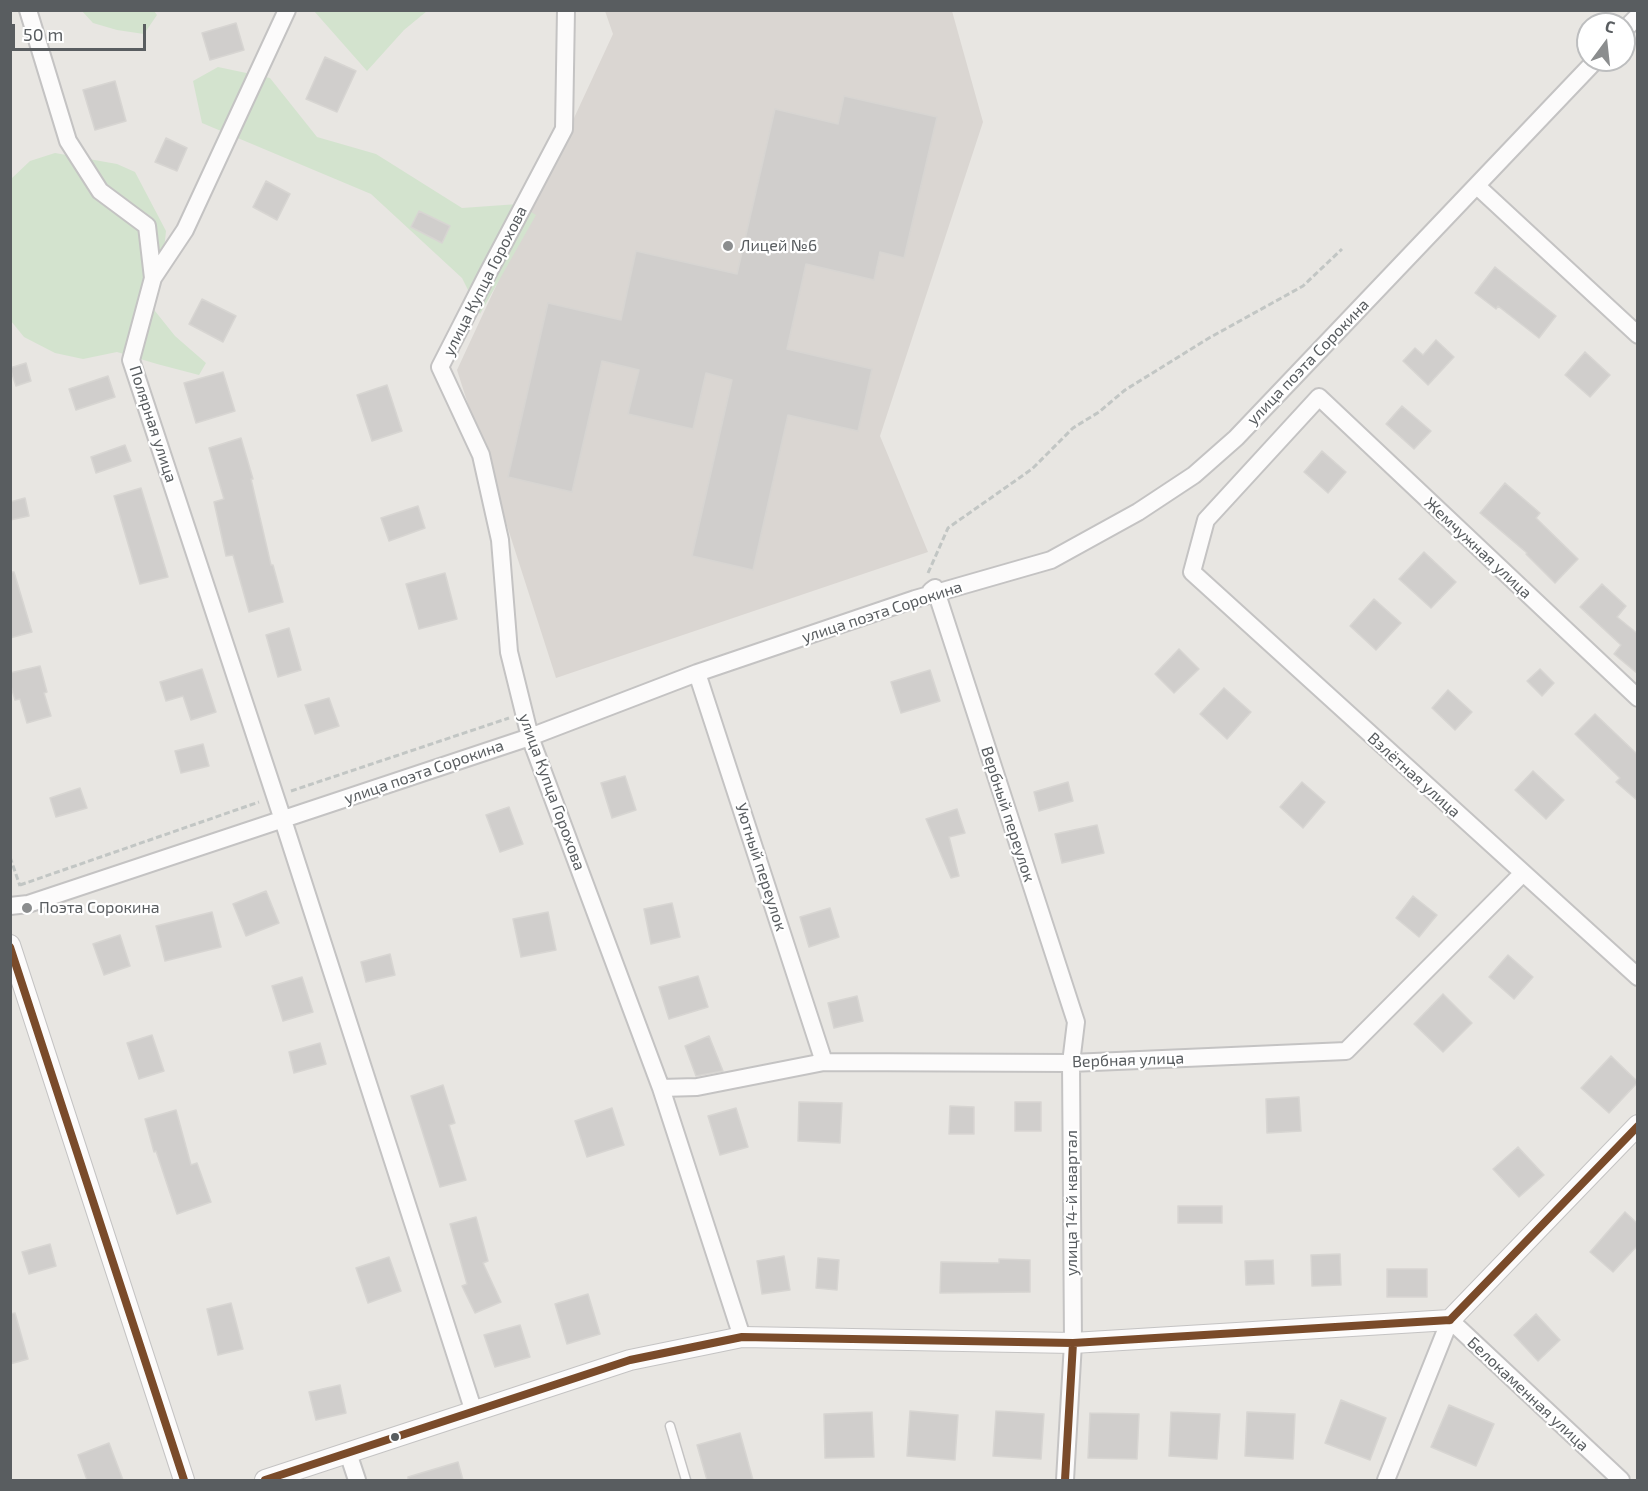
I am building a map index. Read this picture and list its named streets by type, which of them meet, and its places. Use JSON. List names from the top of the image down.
{
  "streets": {
    "street": [
      "улица Купца Горохова",
      "улица поэта Сорокина",
      "Полярная улица",
      "Жемчужная улица",
      "Взлётная улица",
      "Вербный переулок",
      "Уютный переулок",
      "Вербная улица",
      "улица 14-й квартал",
      "Белокаменная улица"
    ]
  },
  "crossings": [
    ["улица Купца Горохова", "улица поэта Сорокина"],
    ["улица Купца Горохова", "Вербная улица"],
    ["улица поэта Сорокина", "Полярная улица"],
    ["улица поэта Сорокина", "Вербный переулок"],
    ["улица поэта Сорокина", "Уютный переулок"],
    ["Жемчужная улица", "Взлётная улица"],
    ["Взлётная улица", "Вербная улица"],
    ["Вербный переулок", "Вербная улица"],
    ["Вербный переулок", "улица 14-й квартал"],
    ["Уютный переулок", "Вербная улица"],
    ["Вербная улица", "улица 14-й квартал"]
  ],
  "places": ["Лицей №6", "Поэта Сорокина"],
  "scale_bar": "50 m",
  "north": "top"
}
